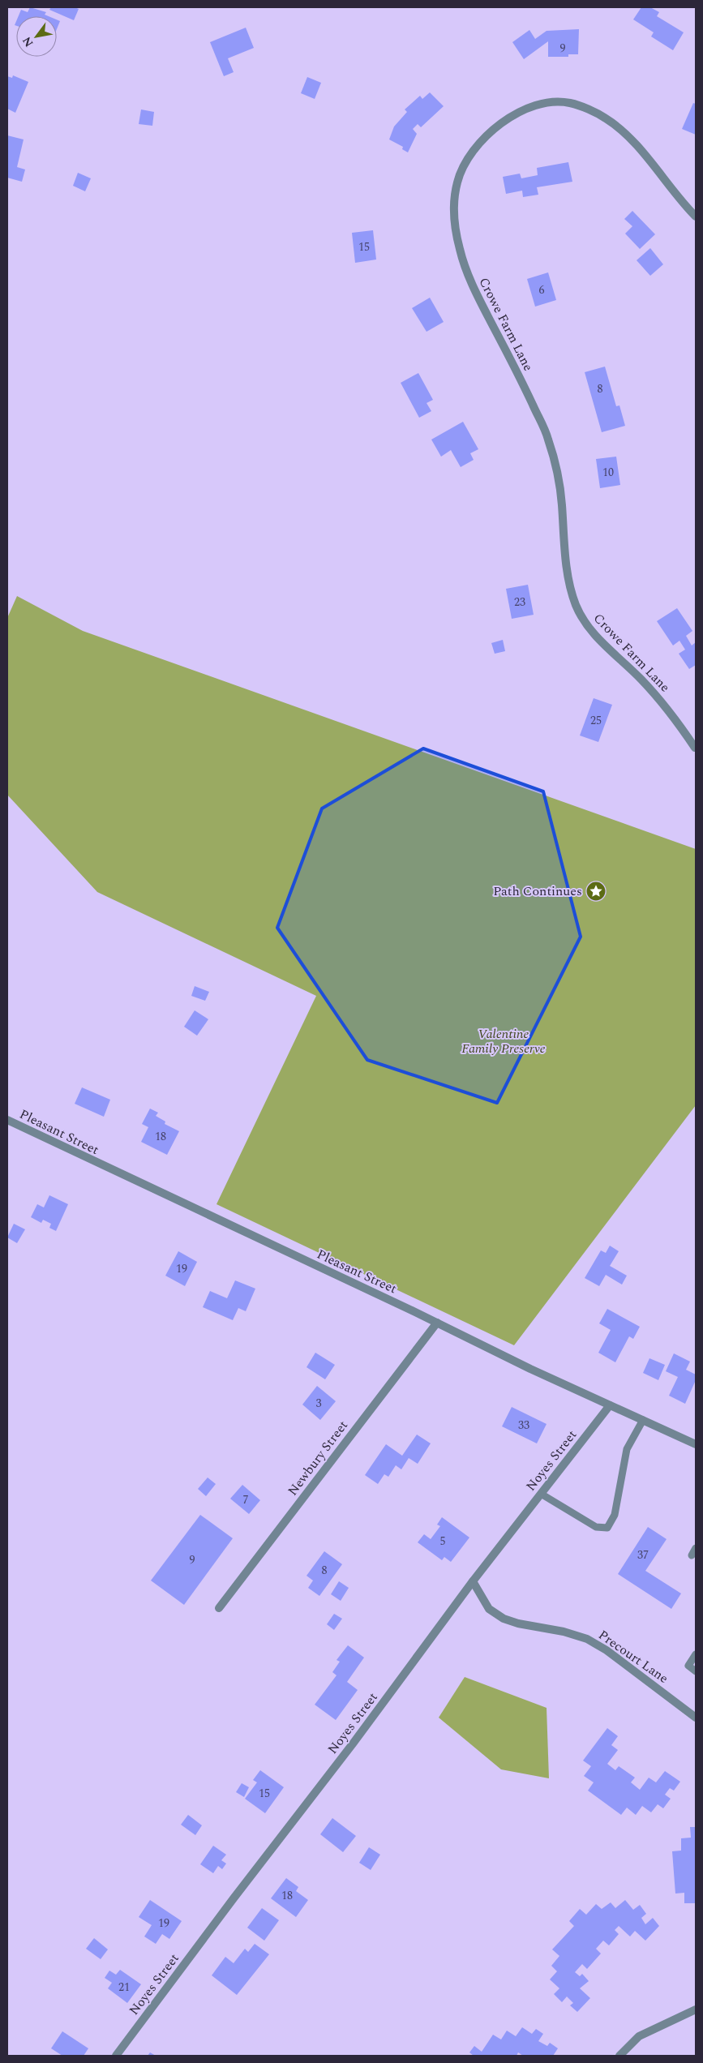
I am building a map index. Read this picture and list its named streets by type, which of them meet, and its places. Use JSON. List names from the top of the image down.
{
  "streets": {
    "street": [
      "Crowe Farm Lane",
      "Pleasant Street",
      "Newbury Street",
      "Noyes Street",
      "Precourt Lane"
    ]
  },
  "crossings": [
    ["Pleasant Street", "Newbury Street"],
    ["Pleasant Street", "Noyes Street"],
    ["Noyes Street", "Precourt Lane"]
  ],
  "parks": ["Valentine Family Preserve"],
  "places": {
    "place": ["Path Continues"]
  },
  "house_numbers": [
    "9",
    "15",
    "6",
    "8",
    "10",
    "23",
    "25",
    "18",
    "19",
    "3",
    "33",
    "7",
    "5",
    "37",
    "9",
    "8",
    "15",
    "18",
    "19",
    "21"
  ],
  "north": "bottom left"
}
